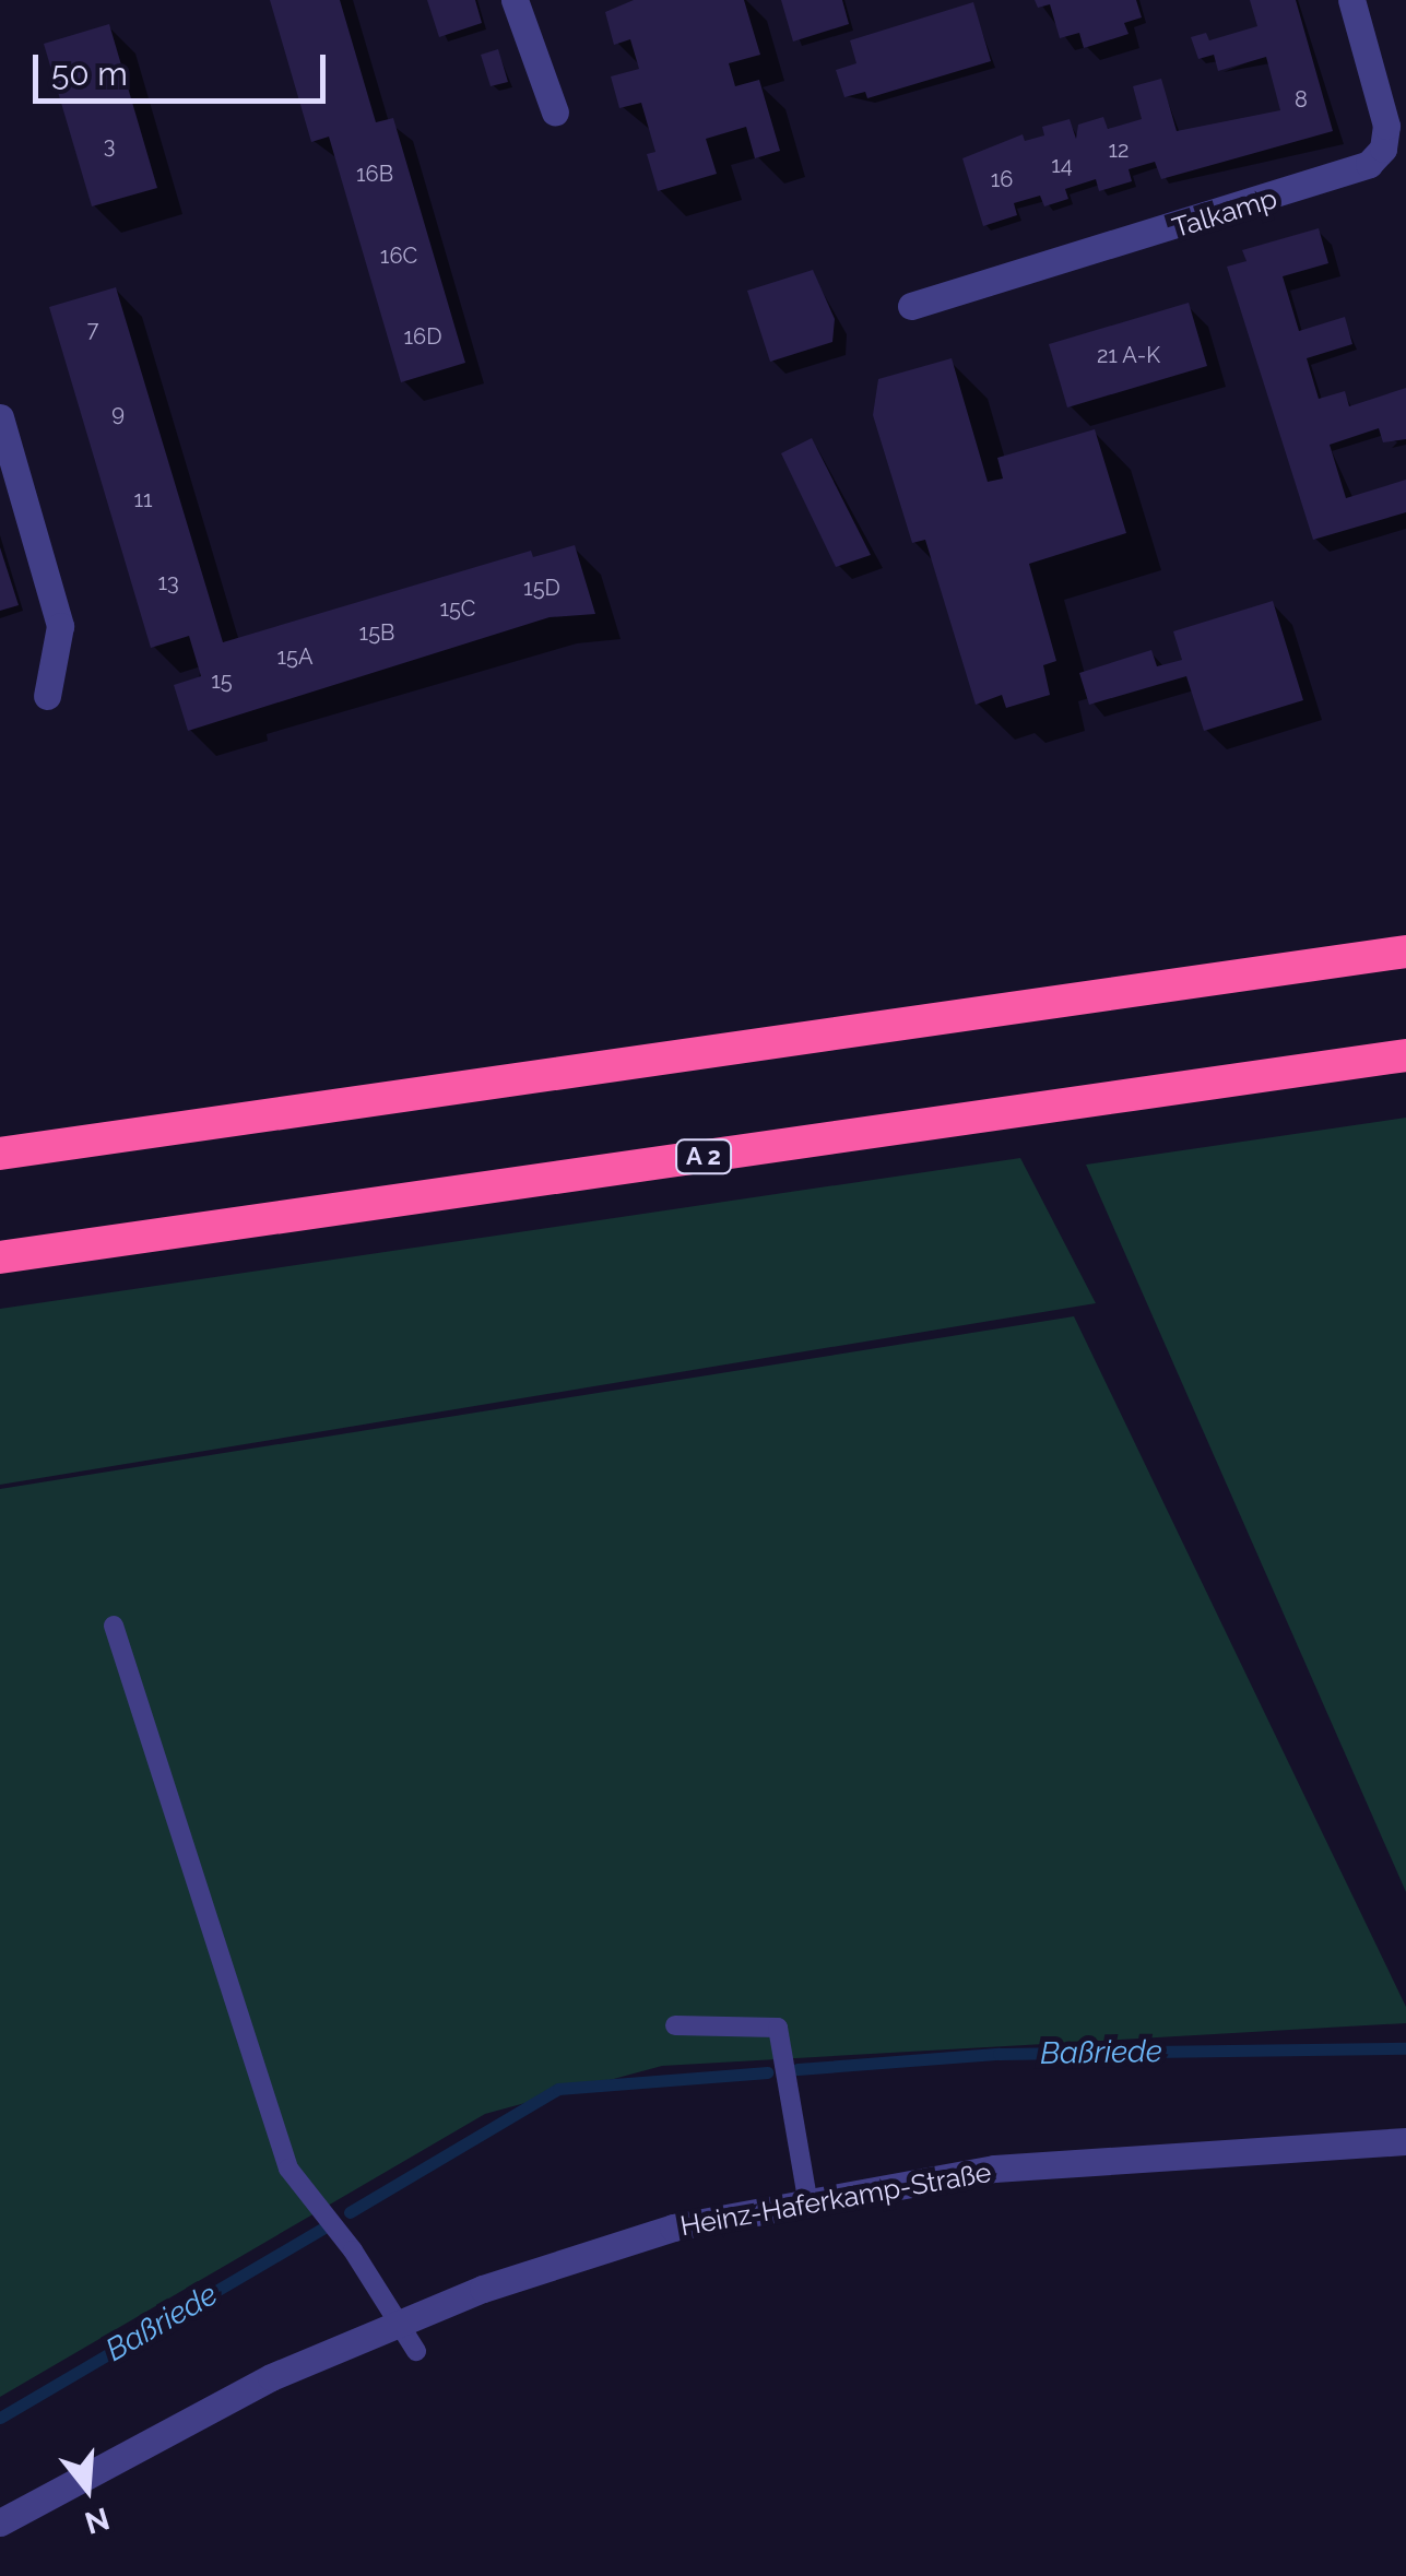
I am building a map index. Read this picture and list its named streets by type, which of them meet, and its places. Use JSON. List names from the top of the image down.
{
  "streets": {
    "highway": ["A 2"],
    "street": ["Talkamp", "Heinz-Haferkamp-Straße"]
  },
  "water": ["Baßriede"],
  "house_numbers": [
    "8",
    "3",
    "12",
    "14",
    "16B",
    "16",
    "16C",
    "7",
    "16D",
    "21 A-K",
    "9",
    "11",
    "13",
    "15D",
    "15C",
    "15B",
    "15A",
    "15"
  ],
  "scale_bar": "50 m",
  "north": "bottom"
}
